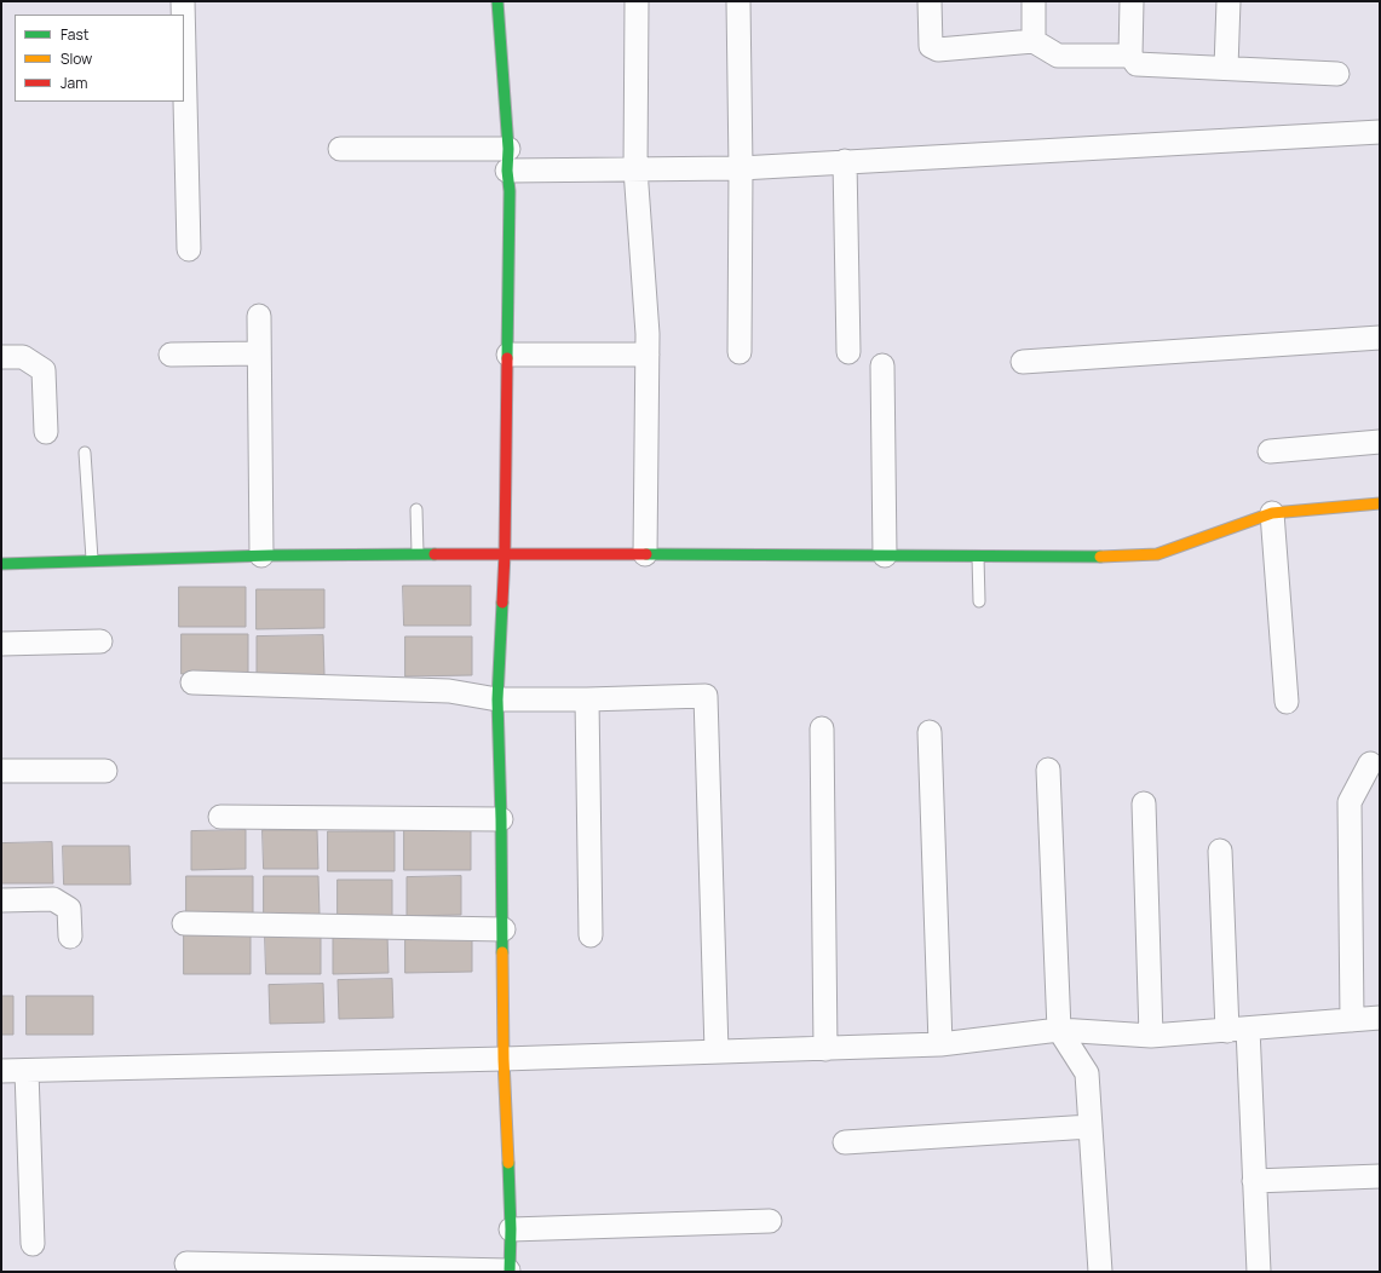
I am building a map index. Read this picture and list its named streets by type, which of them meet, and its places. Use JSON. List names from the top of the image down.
{
  "legend": ["Fast", "Slow", "Jam"]
}
